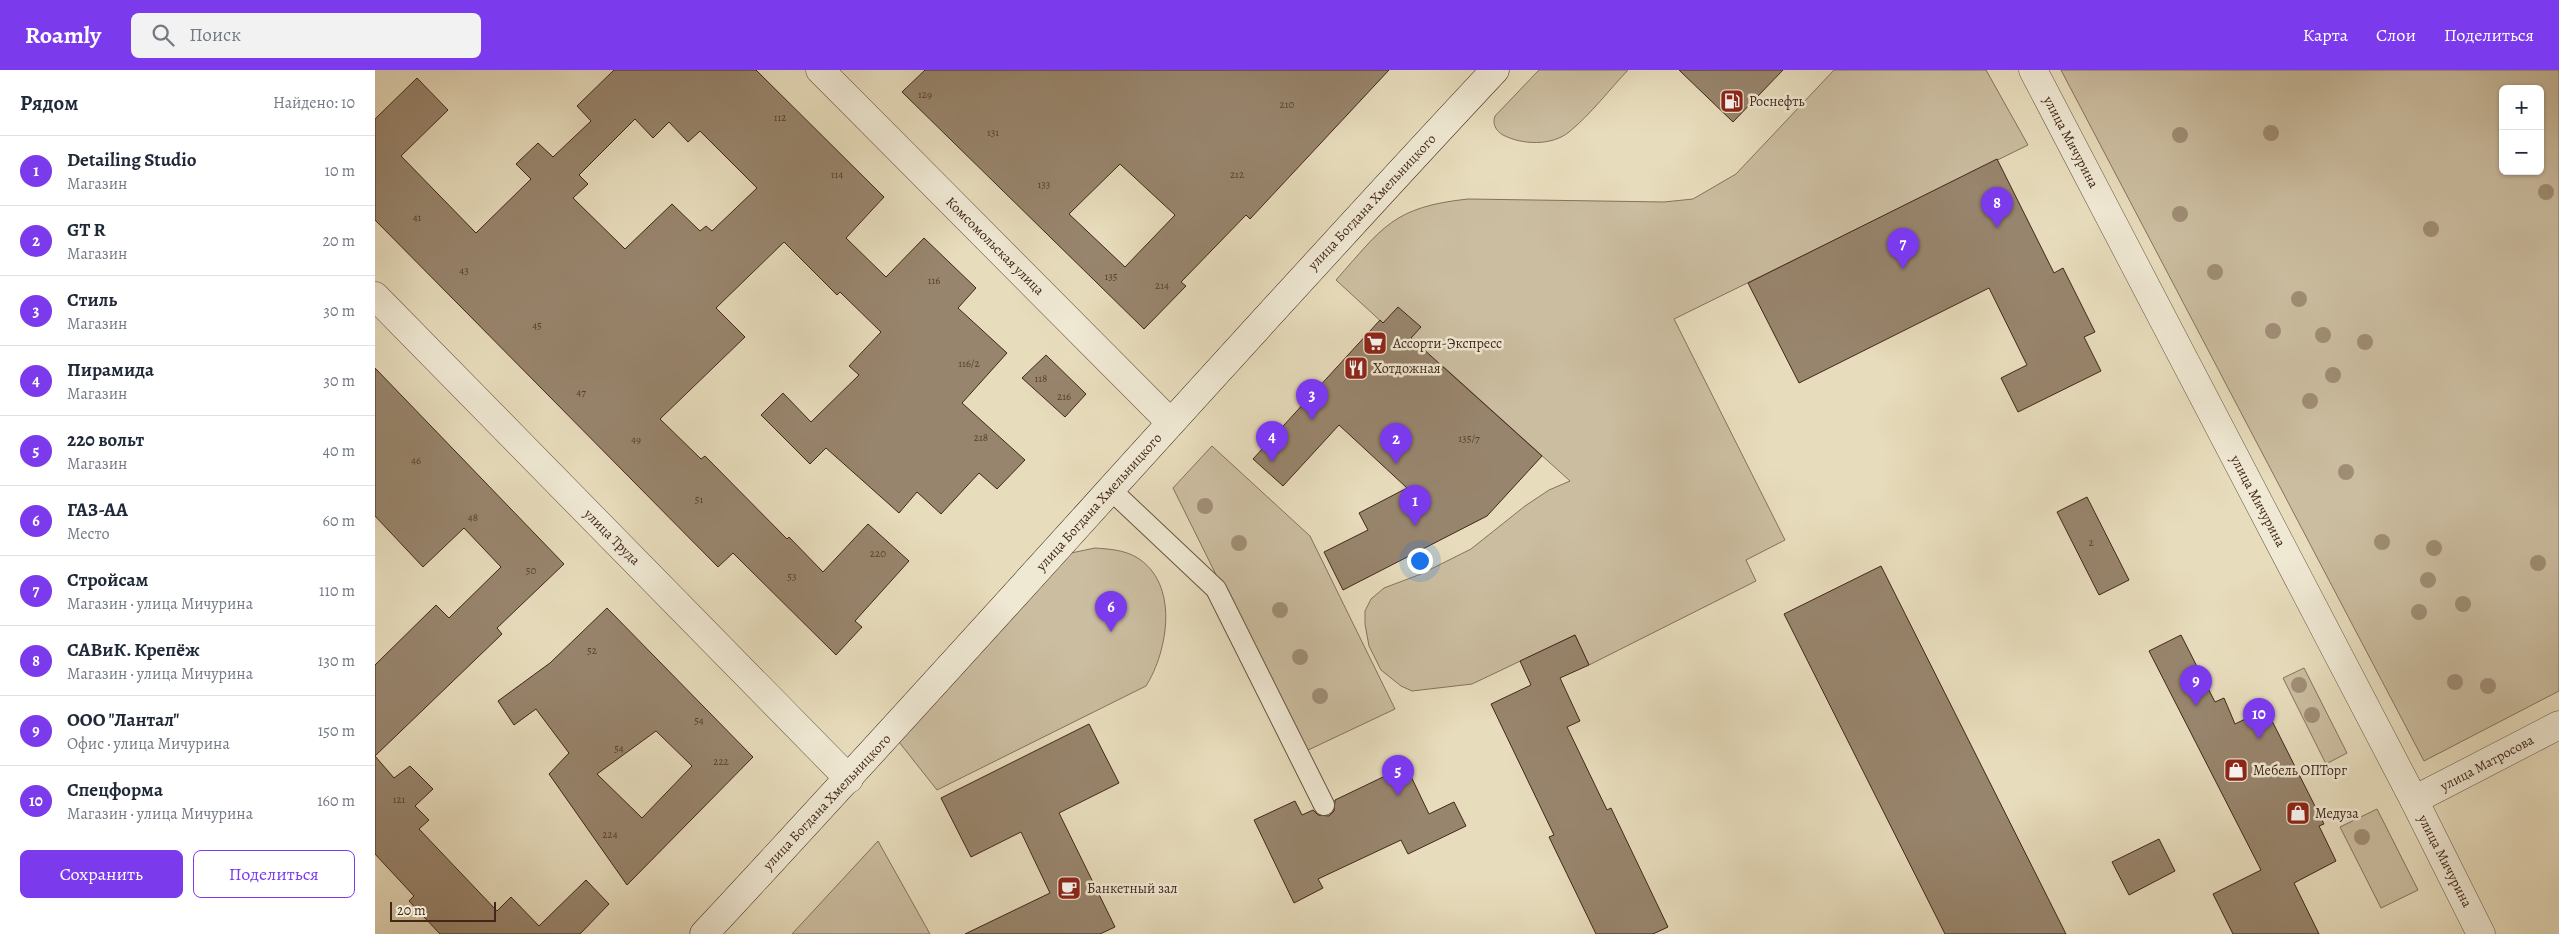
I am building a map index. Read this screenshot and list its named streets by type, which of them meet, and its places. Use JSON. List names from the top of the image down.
{
  "streets": {
    "street": [
      "улица Мичурина",
      "улица Богдана Хмельницкого",
      "Комсомольская улица",
      "улица Труда",
      "улица Матросова"
    ]
  },
  "crossings": [
    ["улица Мичурина", "улица Матросова"],
    ["улица Богдана Хмельницкого", "Комсомольская улица"],
    ["улица Богдана Хмельницкого", "улица Труда"]
  ],
  "places": {
    "fuel station": ["Роснефть"],
    "supermarket": ["Ассорти-Экспресс"],
    "restaurant": ["Хотдожная"],
    "shop": ["Мебель ОПТорг", "Медуза"],
    "cafe": ["Банкетный зал"]
  },
  "house_numbers": [
    "129",
    "210",
    "112",
    "131",
    "114",
    "212",
    "133",
    "41",
    "43",
    "135",
    "116",
    "214",
    "45",
    "116/2",
    "118",
    "47",
    "216",
    "218",
    "135/7",
    "49",
    "46",
    "51",
    "48",
    "2",
    "220",
    "50",
    "53",
    "52",
    "54",
    "54",
    "222",
    "121",
    "224"
  ],
  "scale_bar": "20 m",
  "page": {
    "header": "Roamly",
    "search": "Поиск",
    "nav": ["Карта", "Слои", "Поделиться"],
    "heading": ["Рядом", "Найдено: 10"],
    "map_buttons": ["+", "−"],
    "list": [
      {
        "mark": "1",
        "name": "Detailing Studio",
        "note": "Магазин",
        "value": "10 m"
      },
      {
        "mark": "2",
        "name": "GT R",
        "note": "Магазин",
        "value": "20 m"
      },
      {
        "mark": "3",
        "name": "Стиль",
        "note": "Магазин",
        "value": "30 m"
      },
      {
        "mark": "4",
        "name": "Пирамида",
        "note": "Магазин",
        "value": "30 m"
      },
      {
        "mark": "5",
        "name": "220 вольт",
        "note": "Магазин",
        "value": "40 m"
      },
      {
        "mark": "6",
        "name": "ГАЗ-АА",
        "note": "Место",
        "value": "60 m"
      },
      {
        "mark": "7",
        "name": "Стройсам",
        "note": "Магазин · улица Мичурина",
        "value": "110 m"
      },
      {
        "mark": "8",
        "name": "САВиК. Крепёж",
        "note": "Магазин · улица Мичурина",
        "value": "130 m"
      },
      {
        "mark": "9",
        "name": "ООО \"Лантал\"",
        "note": "Офис · улица Мичурина",
        "value": "150 m"
      },
      {
        "mark": "10",
        "name": "Спецформа",
        "note": "Магазин · улица Мичурина",
        "value": "160 m"
      }
    ],
    "pins": [
      "8",
      "7",
      "3",
      "4",
      "2",
      "1",
      "6",
      "9",
      "10",
      "5"
    ],
    "buttons": ["Сохранить", "Поделиться"],
    "scale": "20 m"
  }
}
